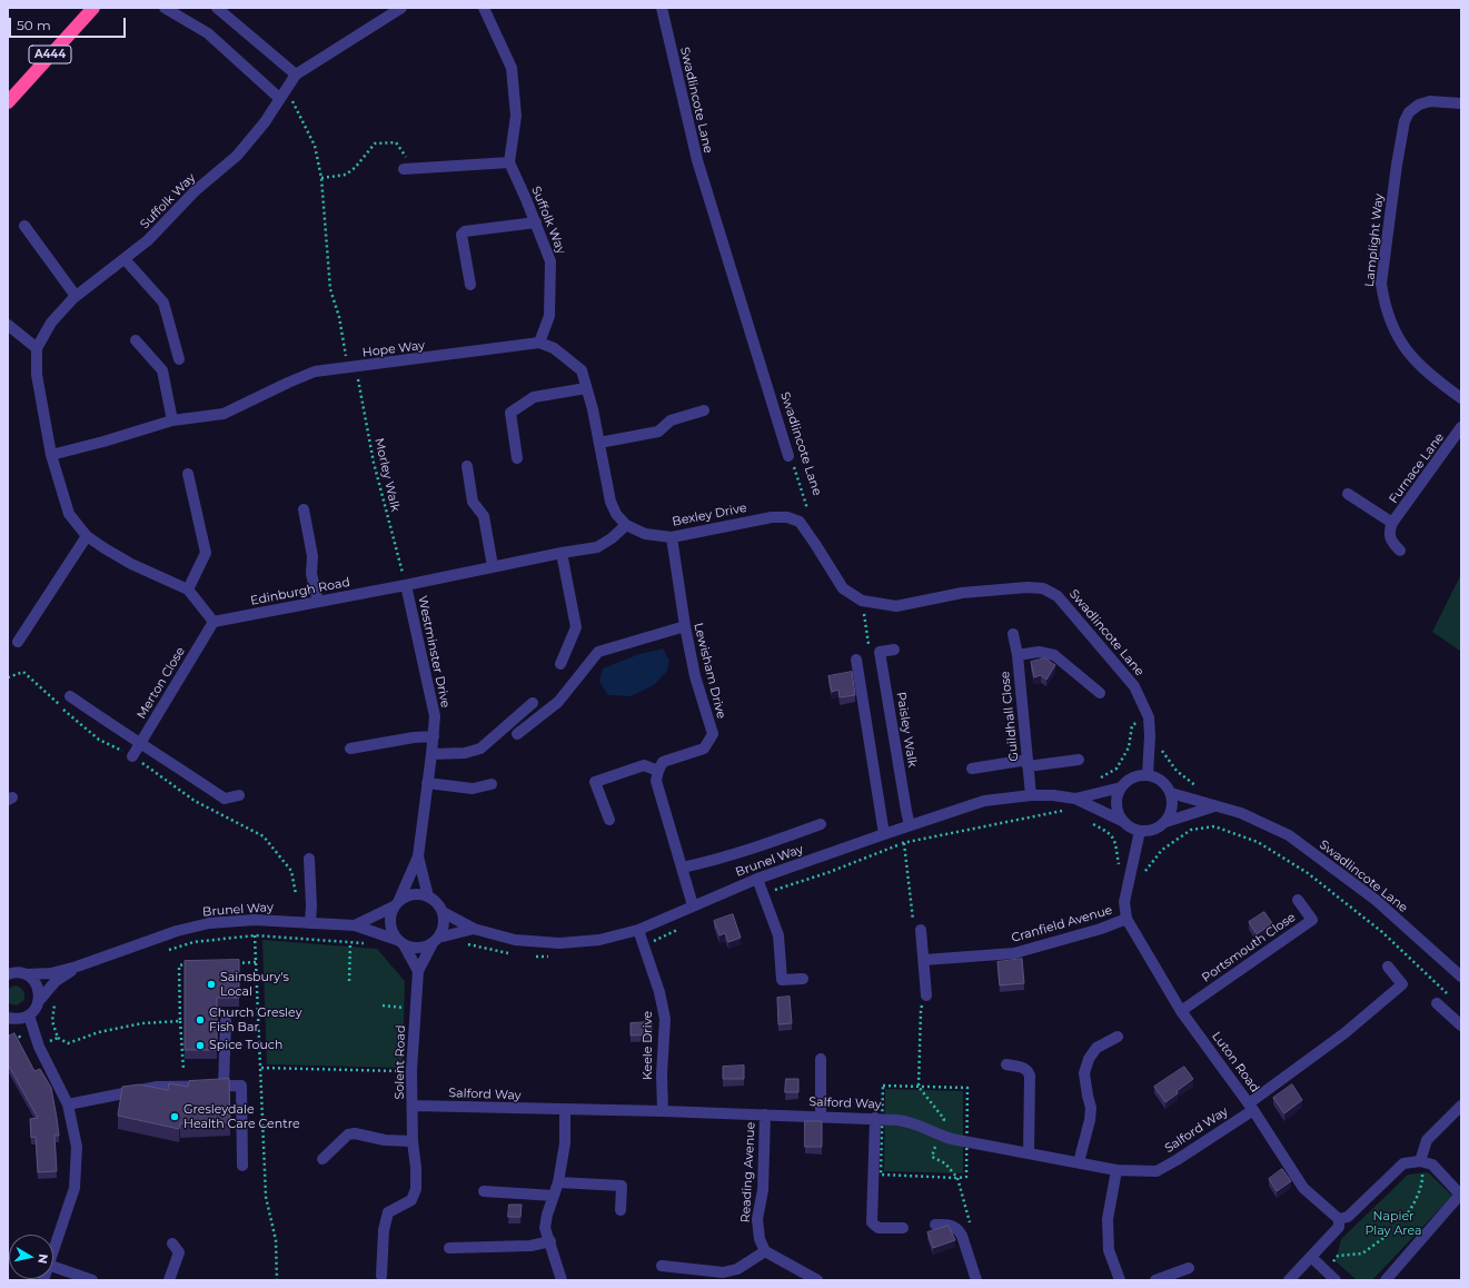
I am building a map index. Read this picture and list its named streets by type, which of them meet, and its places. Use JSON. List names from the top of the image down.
{
  "streets": {
    "highway": ["A444"],
    "street": [
      "Swadlincote Lane",
      "Suffolk Way",
      "Lamplight Way",
      "Hope Way",
      "Furnace Lane",
      "Bexley Drive",
      "Edinburgh Road",
      "Westminster Drive",
      "Lewisham Drive",
      "Merton Close",
      "Guildhall Close",
      "Paisley Walk",
      "Brunel Way",
      "Cranfield Avenue",
      "Portsmouth Close",
      "Keele Drive",
      "Solent Road",
      "Luton Road",
      "Salford Way",
      "Reading Avenue"
    ],
    "path": ["Morley Walk"]
  },
  "crossings": [
    ["Swadlincote Lane", "Bexley Drive"],
    ["Swadlincote Lane", "Brunel Way"],
    ["Swadlincote Lane", "Luton Road"],
    ["Suffolk Way", "Hope Way"],
    ["Suffolk Way", "Morley Walk"],
    ["Hope Way", "Morley Walk"],
    ["Morley Walk", "Edinburgh Road"],
    ["Morley Walk", "Westminster Drive"],
    ["Bexley Drive", "Edinburgh Road"],
    ["Bexley Drive", "Lewisham Drive"],
    ["Edinburgh Road", "Westminster Drive"],
    ["Edinburgh Road", "Merton Close"],
    ["Westminster Drive", "Brunel Way"],
    ["Westminster Drive", "Solent Road"],
    ["Guildhall Close", "Brunel Way"],
    ["Paisley Walk", "Brunel Way"],
    ["Brunel Way", "Keele Drive"],
    ["Brunel Way", "Solent Road"],
    ["Brunel Way", "Luton Road"],
    ["Cranfield Avenue", "Luton Road"],
    ["Portsmouth Close", "Luton Road"],
    ["Keele Drive", "Salford Way"],
    ["Solent Road", "Salford Way"],
    ["Luton Road", "Salford Way"],
    ["Salford Way", "Reading Avenue"]
  ],
  "parks": ["Napier Play Area"],
  "places": [
    "Sainsbury's Local",
    "Church Gresley Fish Bar",
    "Spice Touch",
    "Gresleydale Health Care Centre"
  ],
  "scale_bar": "50 m",
  "north": "right"
}
